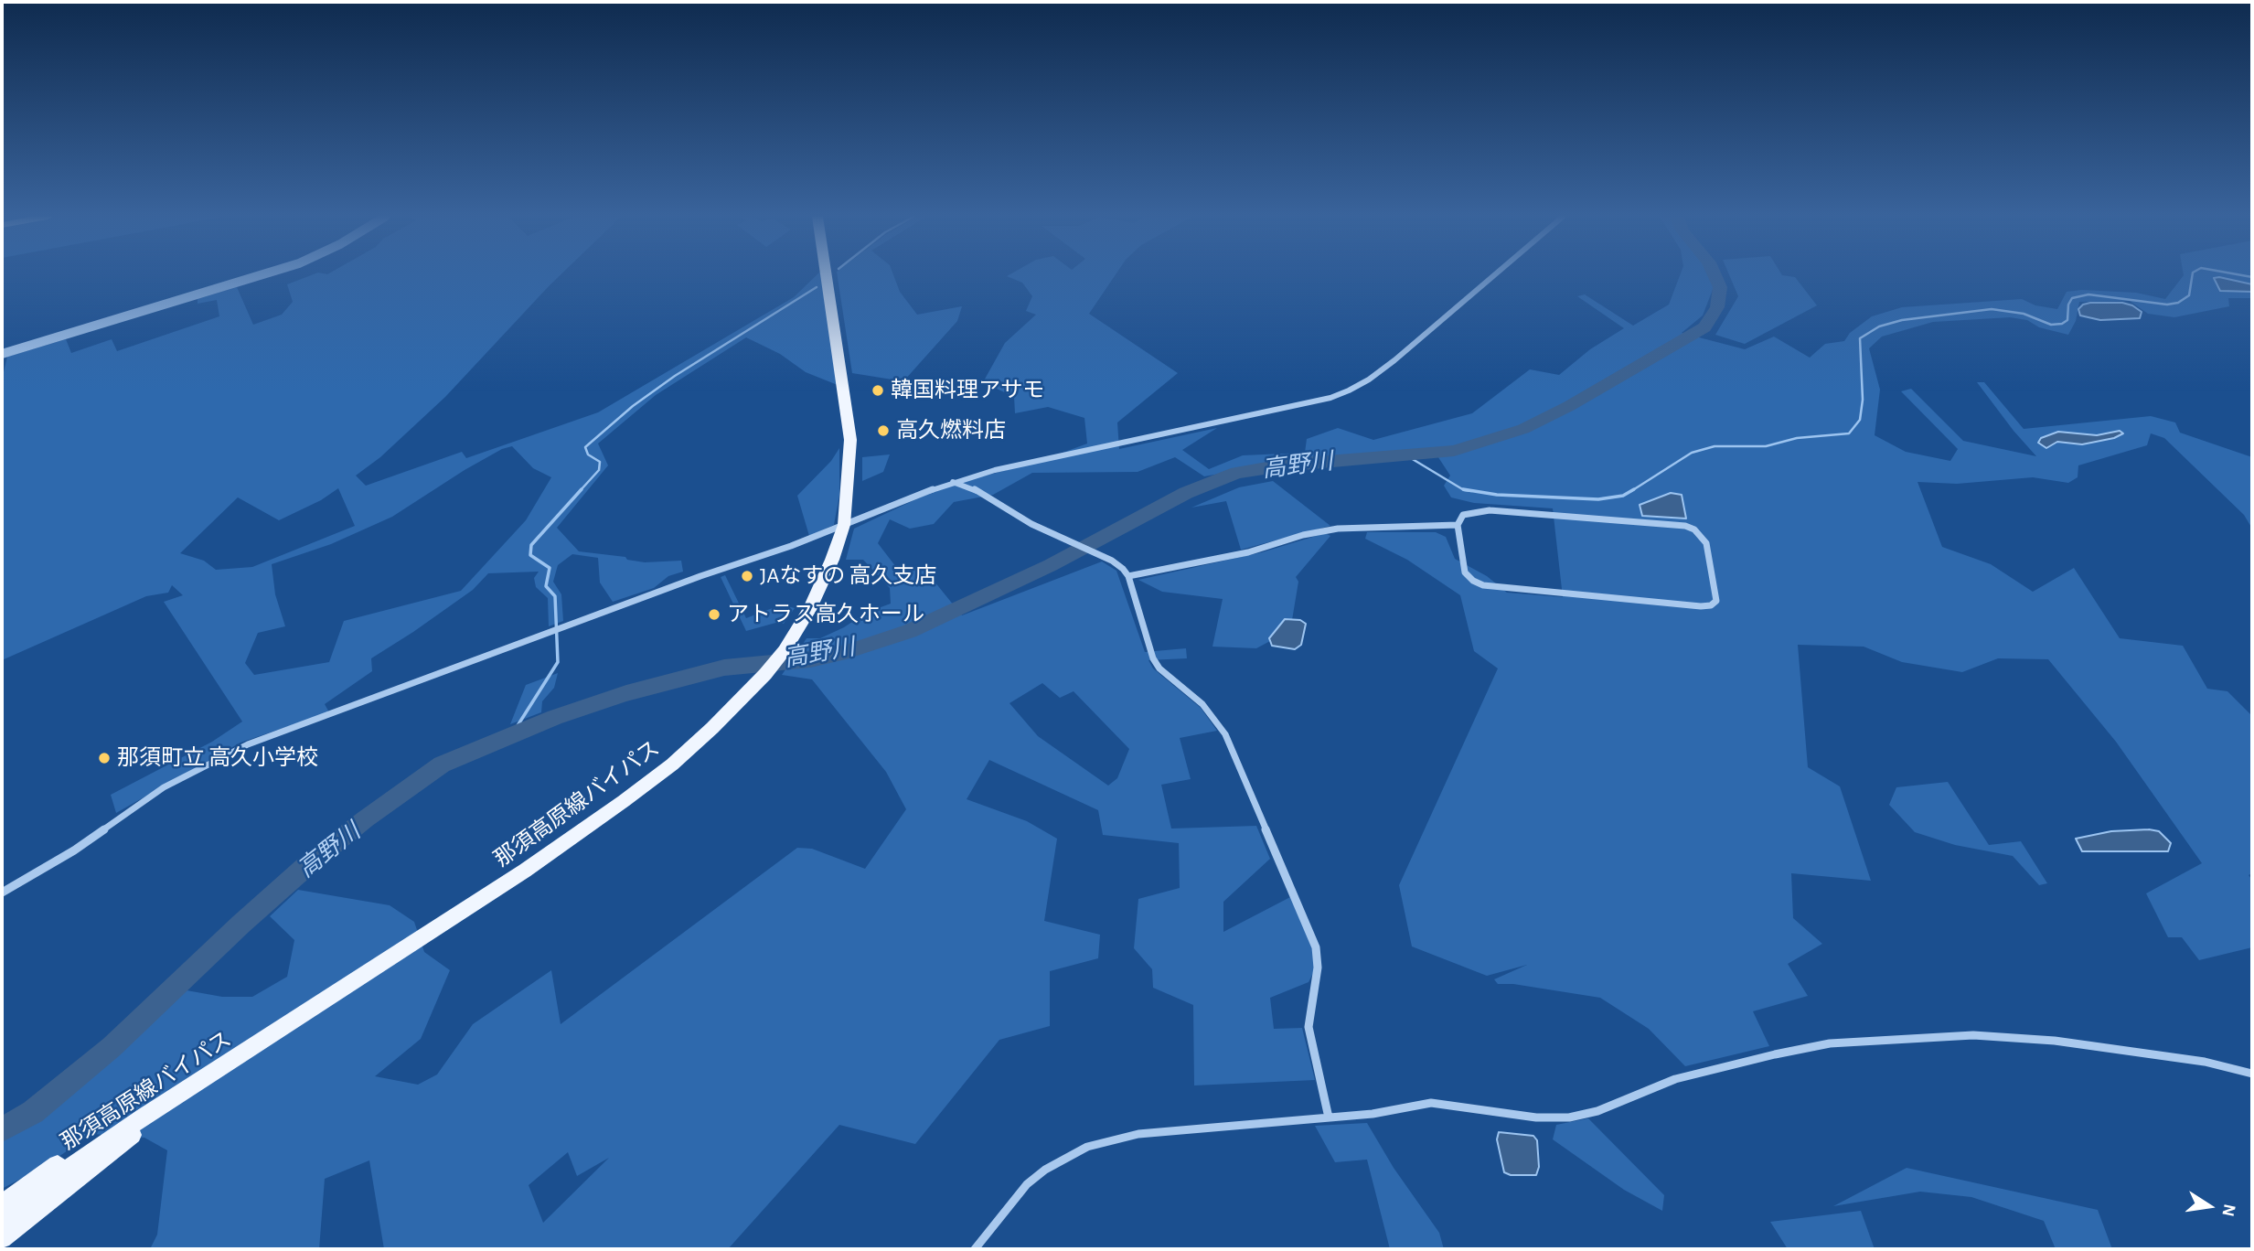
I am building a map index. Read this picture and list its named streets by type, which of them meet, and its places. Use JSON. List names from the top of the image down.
{
  "streets": {
    "main road": ["那須高原線バイパス"]
  },
  "water": ["高野川"],
  "places": [
    "韓国料理アサモ",
    "高久燃料店",
    "JAなすの 高久支店",
    "アトラス高久ホール",
    "那須町立 高久小学校"
  ],
  "north": "right"
}
